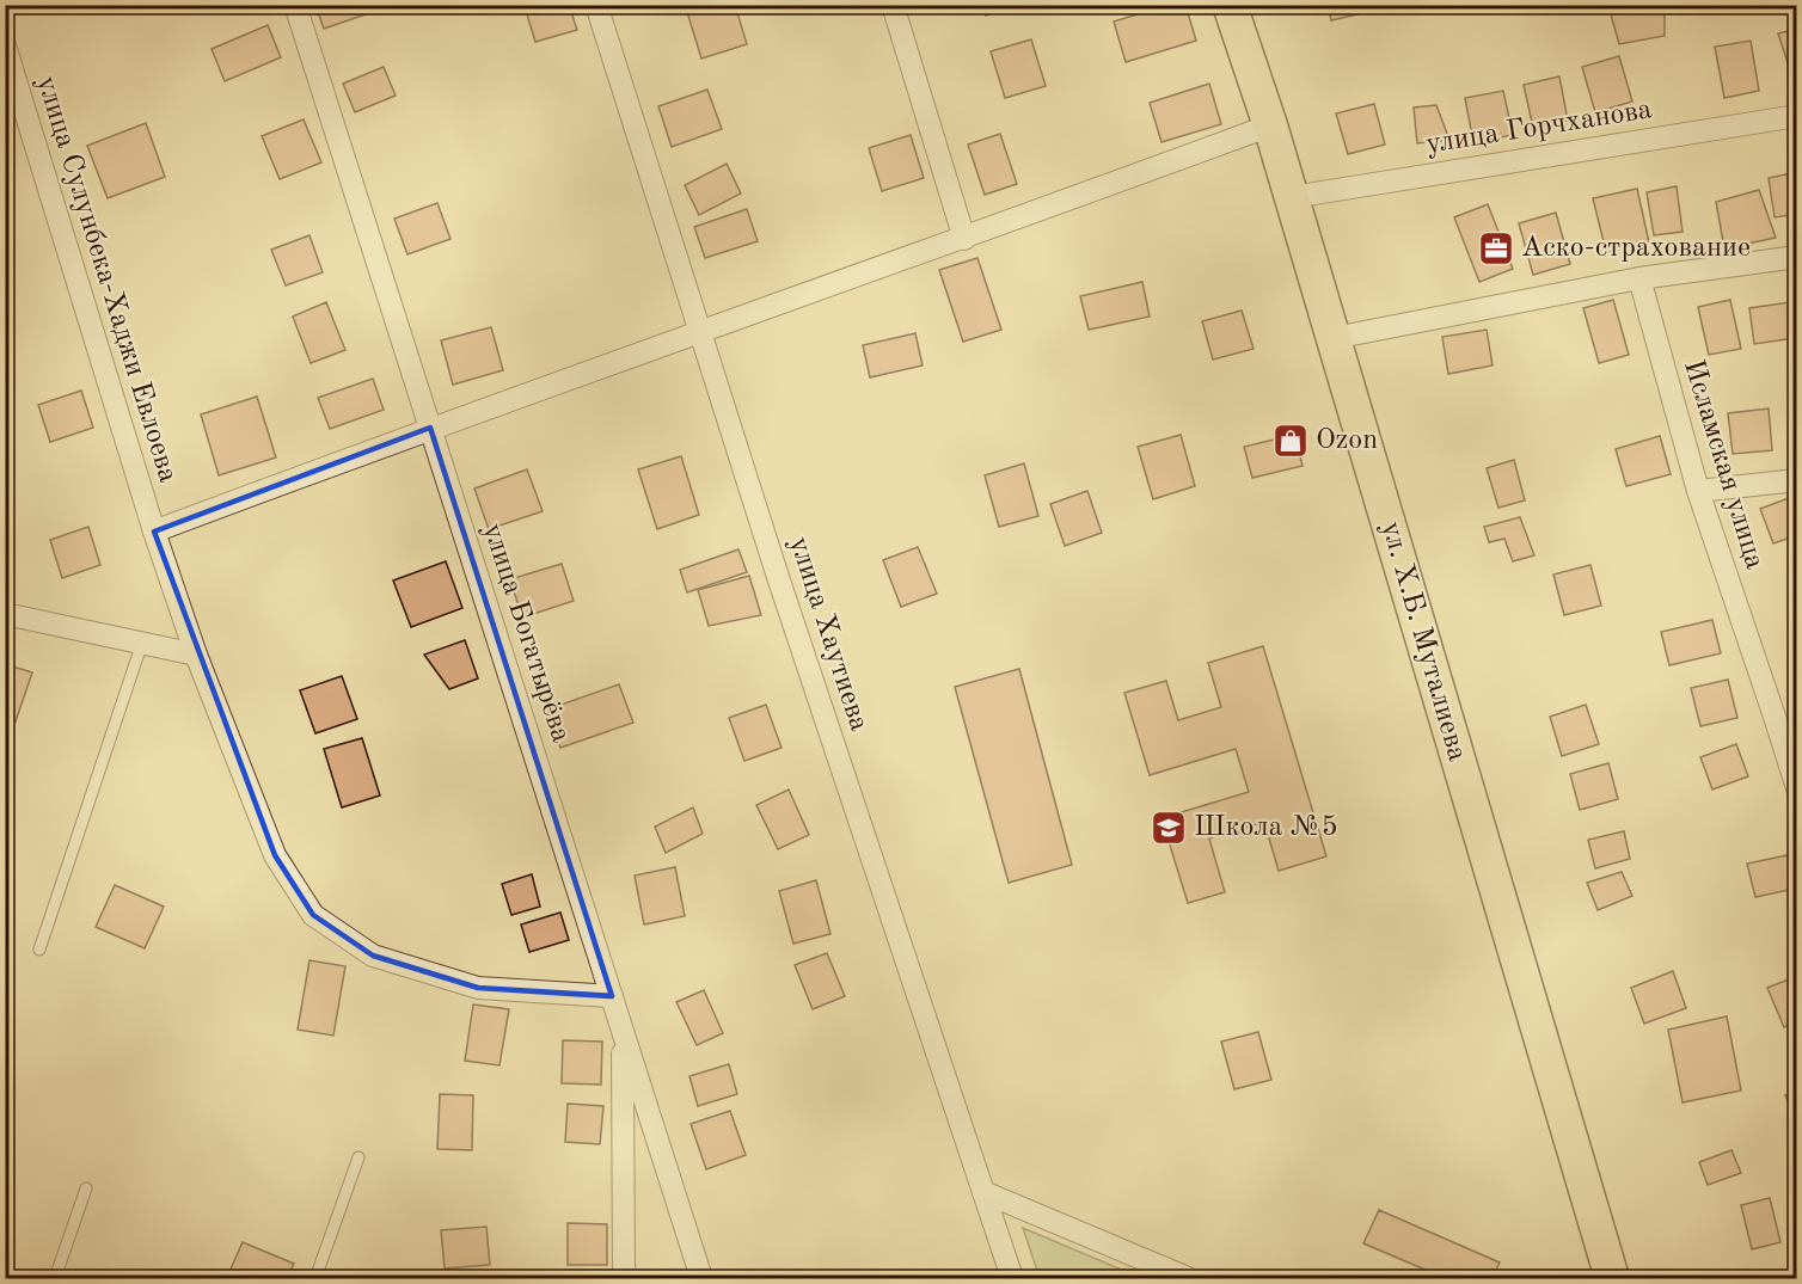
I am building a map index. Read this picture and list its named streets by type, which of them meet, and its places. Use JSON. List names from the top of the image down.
{
  "streets": {
    "main road": ["ул. Х.Б. Муталиева"],
    "street": [
      "улица Горчханова",
      "улица Сулунбека-Хаджи Евлоева",
      "Исламская улица",
      "улица Богатырёва",
      "улица Хаутиева"
    ]
  },
  "crossings": [
    ["улица Горчханова", "ул. Х.Б. Муталиева"],
    ["улица Сулунбека-Хаджи Евлоева", "улица Богатырёва"]
  ],
  "places": {
    "office": ["Аско-страхование"],
    "shop": ["Ozon"],
    "school or university": ["Школа №5"]
  }
}
